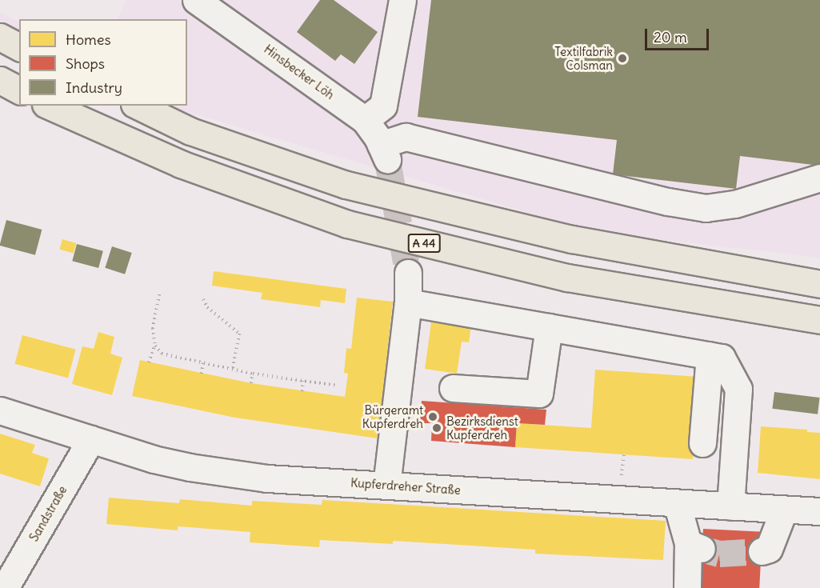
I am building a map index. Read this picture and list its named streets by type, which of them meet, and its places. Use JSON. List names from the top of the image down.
{
  "streets": {
    "highway": ["A 44"],
    "street": ["Hinsbecker Löh", "Kupferdreher Straße", "Sandstraße"]
  },
  "crossings": [
    ["Kupferdreher Straße", "Sandstraße"]
  ],
  "places": ["Textilfabrik Colsman", "Bürgeramt Kupferdreh", "Bezirksdienst Kupferdreh"],
  "legend": ["Homes", "Shops", "Industry"],
  "scale_bar": "20 m"
}
